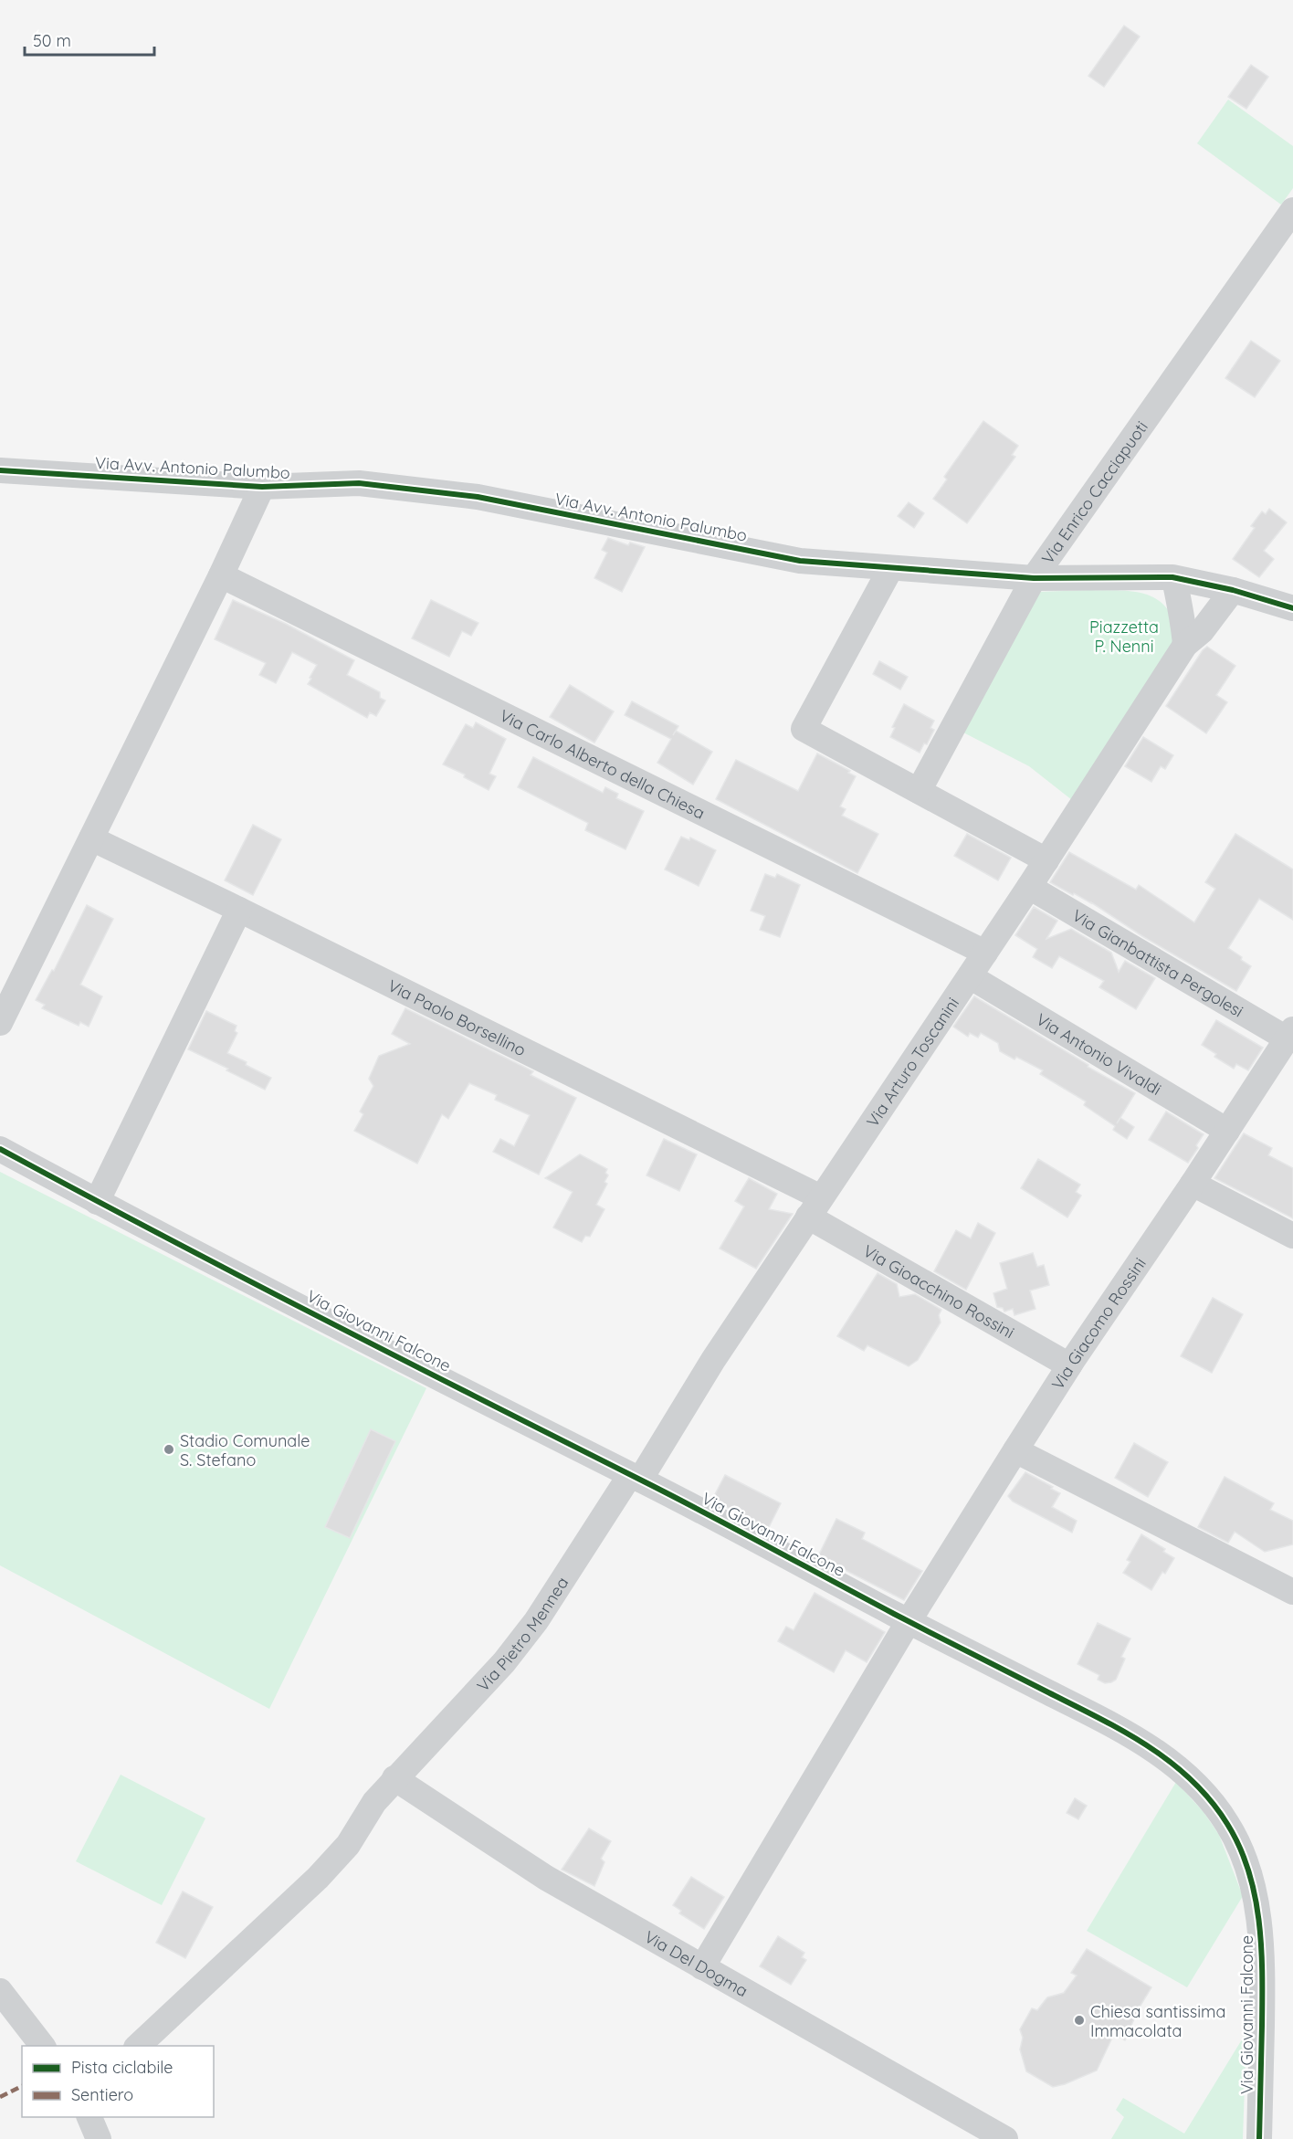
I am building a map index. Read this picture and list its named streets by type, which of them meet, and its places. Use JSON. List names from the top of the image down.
{
  "streets": {
    "street": [
      "Via Avv. Antonio Palumbo",
      "Via Enrico Cacciapuoti",
      "Via Carlo Alberto della Chiesa",
      "Via Gianbattista Pergolesi",
      "Via Paolo Borsellino",
      "Via Antonio Vivaldi",
      "Via Arturo Toscanini",
      "Via Gioacchino Rossini",
      "Via Giacomo Rossini",
      "Via Giovanni Falcone",
      "Via Pietro Mennea",
      "Via Del Dogma"
    ]
  },
  "crossings": [
    ["Via Avv. Antonio Palumbo", "Via Enrico Cacciapuoti"],
    ["Via Avv. Antonio Palumbo", "Via Arturo Toscanini"],
    ["Via Carlo Alberto della Chiesa", "Via Arturo Toscanini"],
    ["Via Gianbattista Pergolesi", "Via Arturo Toscanini"],
    ["Via Gianbattista Pergolesi", "Via Giacomo Rossini"],
    ["Via Paolo Borsellino", "Via Arturo Toscanini"],
    ["Via Paolo Borsellino", "Via Gioacchino Rossini"],
    ["Via Antonio Vivaldi", "Via Arturo Toscanini"],
    ["Via Antonio Vivaldi", "Via Giacomo Rossini"],
    ["Via Arturo Toscanini", "Via Gioacchino Rossini"],
    ["Via Arturo Toscanini", "Via Giovanni Falcone"],
    ["Via Arturo Toscanini", "Via Pietro Mennea"],
    ["Via Gioacchino Rossini", "Via Giacomo Rossini"],
    ["Via Giacomo Rossini", "Via Giovanni Falcone"],
    ["Via Giacomo Rossini", "Via Del Dogma"],
    ["Via Giovanni Falcone", "Via Pietro Mennea"],
    ["Via Pietro Mennea", "Via Del Dogma"]
  ],
  "parks": ["Piazzetta P. Nenni"],
  "places": ["Stadio Comunale S. Stefano", "Chiesa santissima Immacolata"],
  "legend": ["Pista ciclabile", "Sentiero"],
  "scale_bar": "50 m"
}
